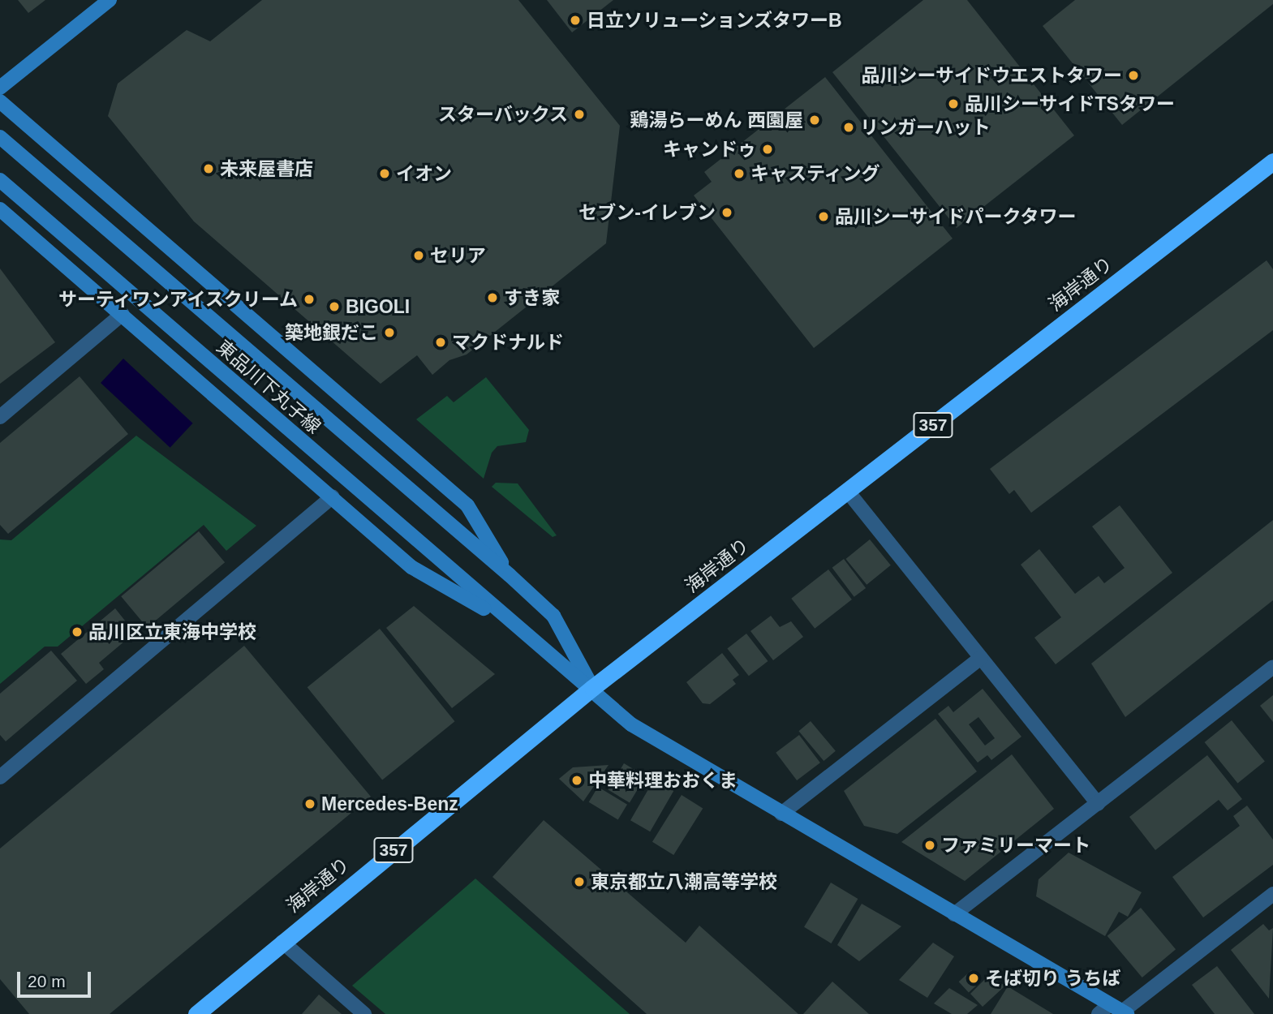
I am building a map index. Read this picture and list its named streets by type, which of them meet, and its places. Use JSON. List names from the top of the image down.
{
  "streets": {
    "highway": ["海岸通り", "357"],
    "main road": ["東品川下丸子線"]
  },
  "places": [
    "日立ソリューションズタワーB",
    "品川シーサイドウエストタワー",
    "品川シーサイドTSタワー",
    "スターバックス",
    "鶏湯らーめん 西園屋",
    "リンガーハット",
    "キャンドゥ",
    "未来屋書店",
    "イオン",
    "キャスティング",
    "セブン-イレブン",
    "品川シーサイドパークタワー",
    "セリア",
    "すき家",
    "サーティワンアイスクリーム",
    "BIGOLI",
    "築地銀だこ",
    "マクドナルド",
    "品川区立東海中学校",
    "中華料理おおくま",
    "Mercedes-Benz",
    "ファミリーマート",
    "東京都立八潮高等学校",
    "そば切り うちば"
  ],
  "scale_bar": "20 m"
}
